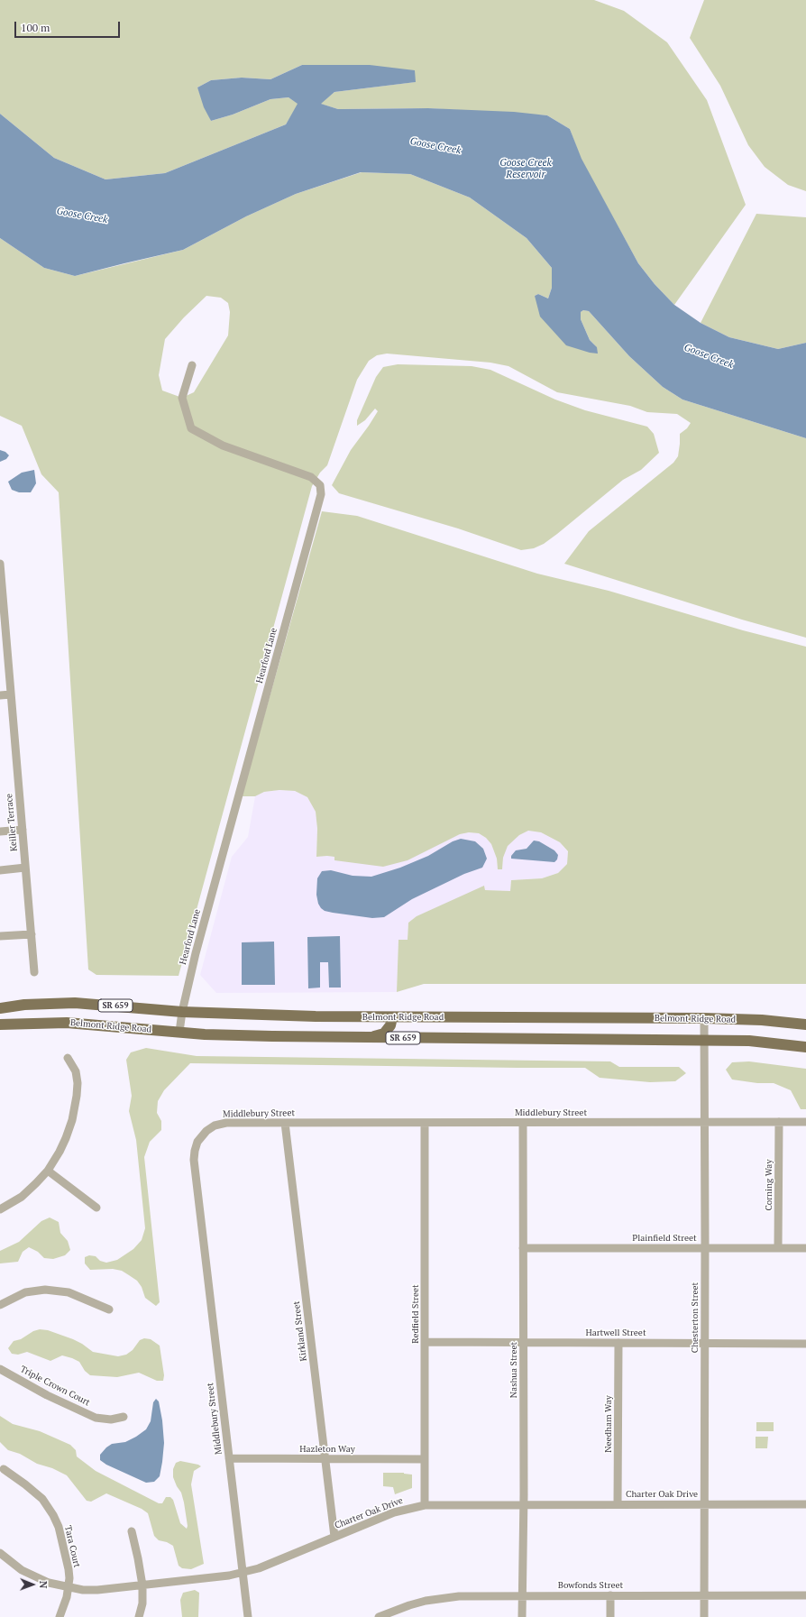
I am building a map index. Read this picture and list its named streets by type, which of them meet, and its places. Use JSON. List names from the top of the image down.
{
  "streets": {
    "main road": ["SR 659", "Belmont Ridge Road"],
    "street": [
      "Hearford Lane",
      "Keiller Terrace",
      "Middlebury Street",
      "Corning Way",
      "Plainfield Street",
      "Redfield Street",
      "Chesterton Street",
      "Kirkland Street",
      "Hartwell Street",
      "Nashua Street",
      "Triple Crown Court",
      "Needham Way",
      "Hazleton Way",
      "Charter Oak Drive",
      "Tara Court",
      "Bowfonds Street"
    ]
  },
  "crossings": [
    ["Hearford Lane", "Belmont Ridge Road"],
    ["Belmont Ridge Road", "Chesterton Street"],
    ["Middlebury Street", "Corning Way"],
    ["Middlebury Street", "Redfield Street"],
    ["Middlebury Street", "Chesterton Street"],
    ["Middlebury Street", "Kirkland Street"],
    ["Middlebury Street", "Nashua Street"],
    ["Middlebury Street", "Hazleton Way"],
    ["Middlebury Street", "Charter Oak Drive"],
    ["Corning Way", "Plainfield Street"],
    ["Plainfield Street", "Chesterton Street"],
    ["Plainfield Street", "Nashua Street"],
    ["Redfield Street", "Hartwell Street"],
    ["Redfield Street", "Hazleton Way"],
    ["Redfield Street", "Charter Oak Drive"],
    ["Chesterton Street", "Hartwell Street"],
    ["Chesterton Street", "Charter Oak Drive"],
    ["Chesterton Street", "Bowfonds Street"],
    ["Kirkland Street", "Hazleton Way"],
    ["Kirkland Street", "Charter Oak Drive"],
    ["Hartwell Street", "Nashua Street"],
    ["Hartwell Street", "Needham Way"],
    ["Nashua Street", "Charter Oak Drive"],
    ["Nashua Street", "Bowfonds Street"],
    ["Needham Way", "Charter Oak Drive"],
    ["Charter Oak Drive", "Tara Court"]
  ],
  "water": ["Goose Creek", "Goose Creek Reservoir"],
  "scale_bar": "100 m",
  "north": "right"
}
